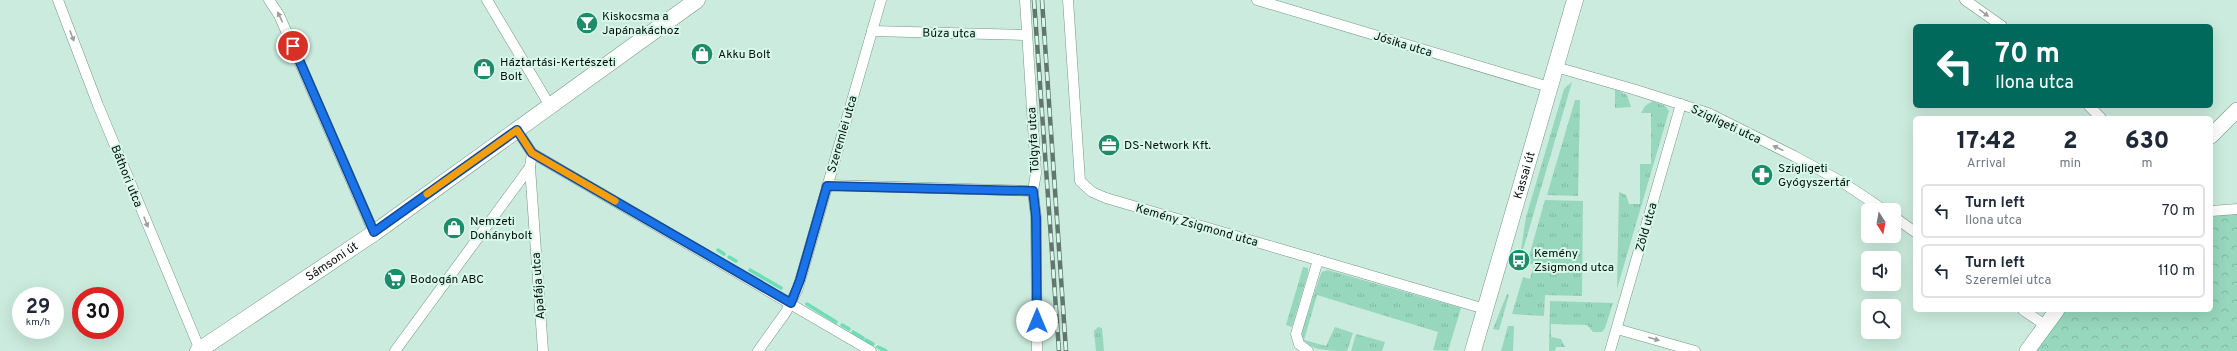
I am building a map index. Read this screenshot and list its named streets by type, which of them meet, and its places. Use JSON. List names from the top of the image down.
{
  "streets": {
    "main road": ["Kassai út", "Sámsoni út"],
    "street": [
      "Búza utca",
      "Jósika utca",
      "Szigligeti utca",
      "Szeremlei utca",
      "Tölgyfa utca",
      "Báthori utca",
      "Kemény Zsigmond utca",
      "Zöld utca",
      "Apafája utca"
    ]
  },
  "crossings": [
    ["Búza utca", "Szeremlei utca"],
    ["Búza utca", "Tölgyfa utca"],
    ["Jósika utca", "Kassai út"],
    ["Szigligeti utca", "Kassai út"],
    ["Szigligeti utca", "Zöld utca"],
    ["Báthori utca", "Sámsoni út"],
    ["Kassai út", "Kemény Zsigmond utca"]
  ],
  "one_way": ["Szigligeti utca", "Báthori utca"],
  "places": {
    "bar": ["Kiskocsma a Japánakáchoz"],
    "shop": ["Akku Bolt", "Háztartási-Kertészeti Bolt", "Nemzeti Dohánybolt"],
    "office": ["DS-Network Kft."],
    "pharmacy": ["Szigligeti Gyógyszertár"],
    "bus stop": ["Kemény Zsigmond utca"],
    "supermarket": ["Bodogán ABC"]
  },
  "north": "bottom",
  "page": {
    "turn": ["70 m", "Ilona utca"],
    "eta": [
      "17:42",
      "Arrival",
      "2",
      "min",
      "630",
      "m"
    ],
    "list": [
      {
        "name": "Turn left",
        "note": "Ilona utca",
        "value": "70 m"
      },
      {
        "name": "Turn left",
        "note": "Szeremlei utca",
        "value": "110 m"
      }
    ],
    "speed": "29 km/h",
    "limit": "30"
  }
}
